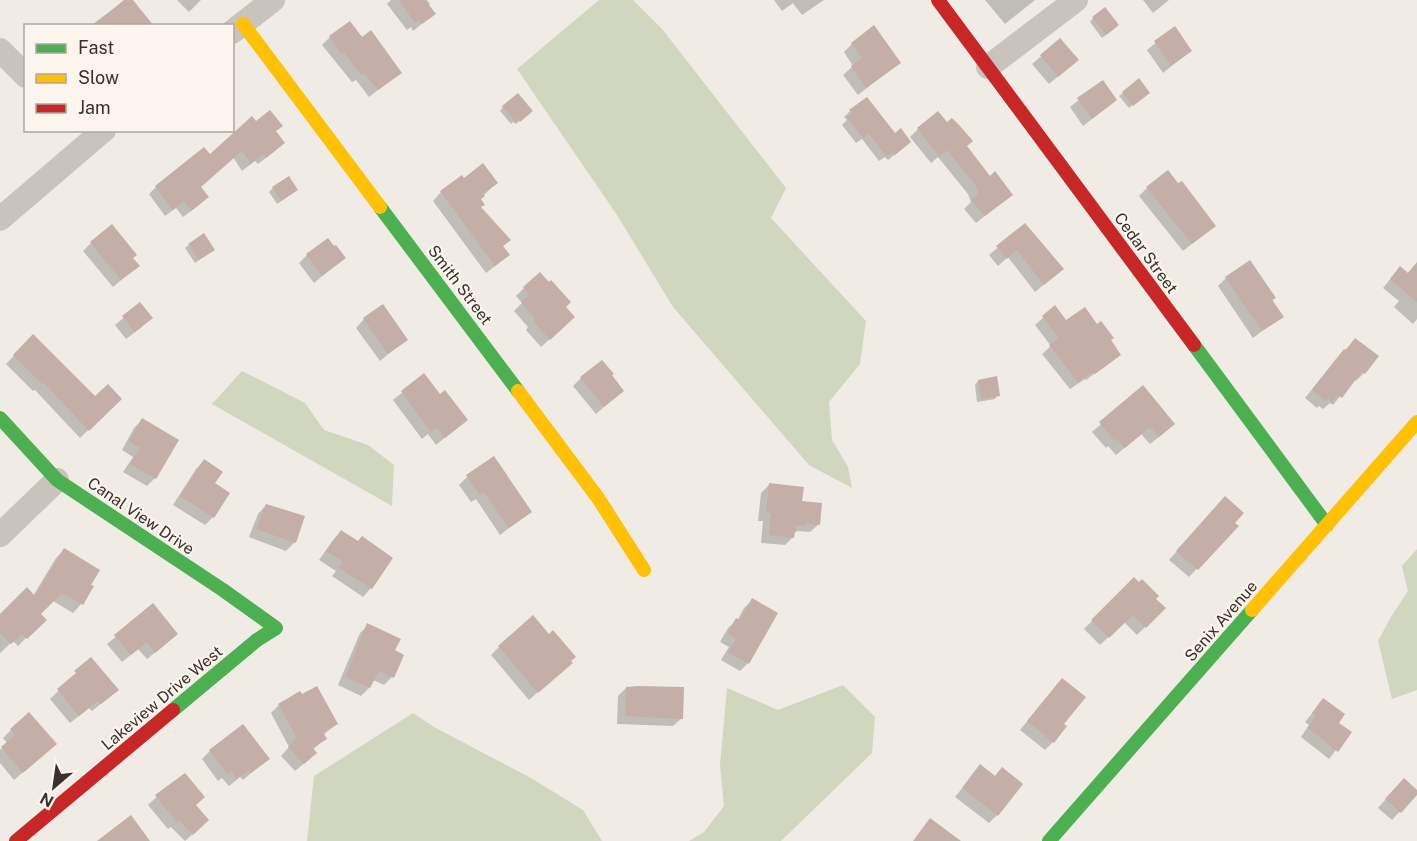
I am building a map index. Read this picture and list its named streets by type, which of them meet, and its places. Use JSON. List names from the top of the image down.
{
  "streets": {
    "street": [
      "Cedar Street",
      "Smith Street",
      "Canal View Drive",
      "Senix Avenue",
      "Lakeview Drive West"
    ]
  },
  "crossings": [
    ["Cedar Street", "Senix Avenue"],
    ["Canal View Drive", "Lakeview Drive West"]
  ],
  "legend": ["Fast", "Slow", "Jam"],
  "north": "bottom left"
}
